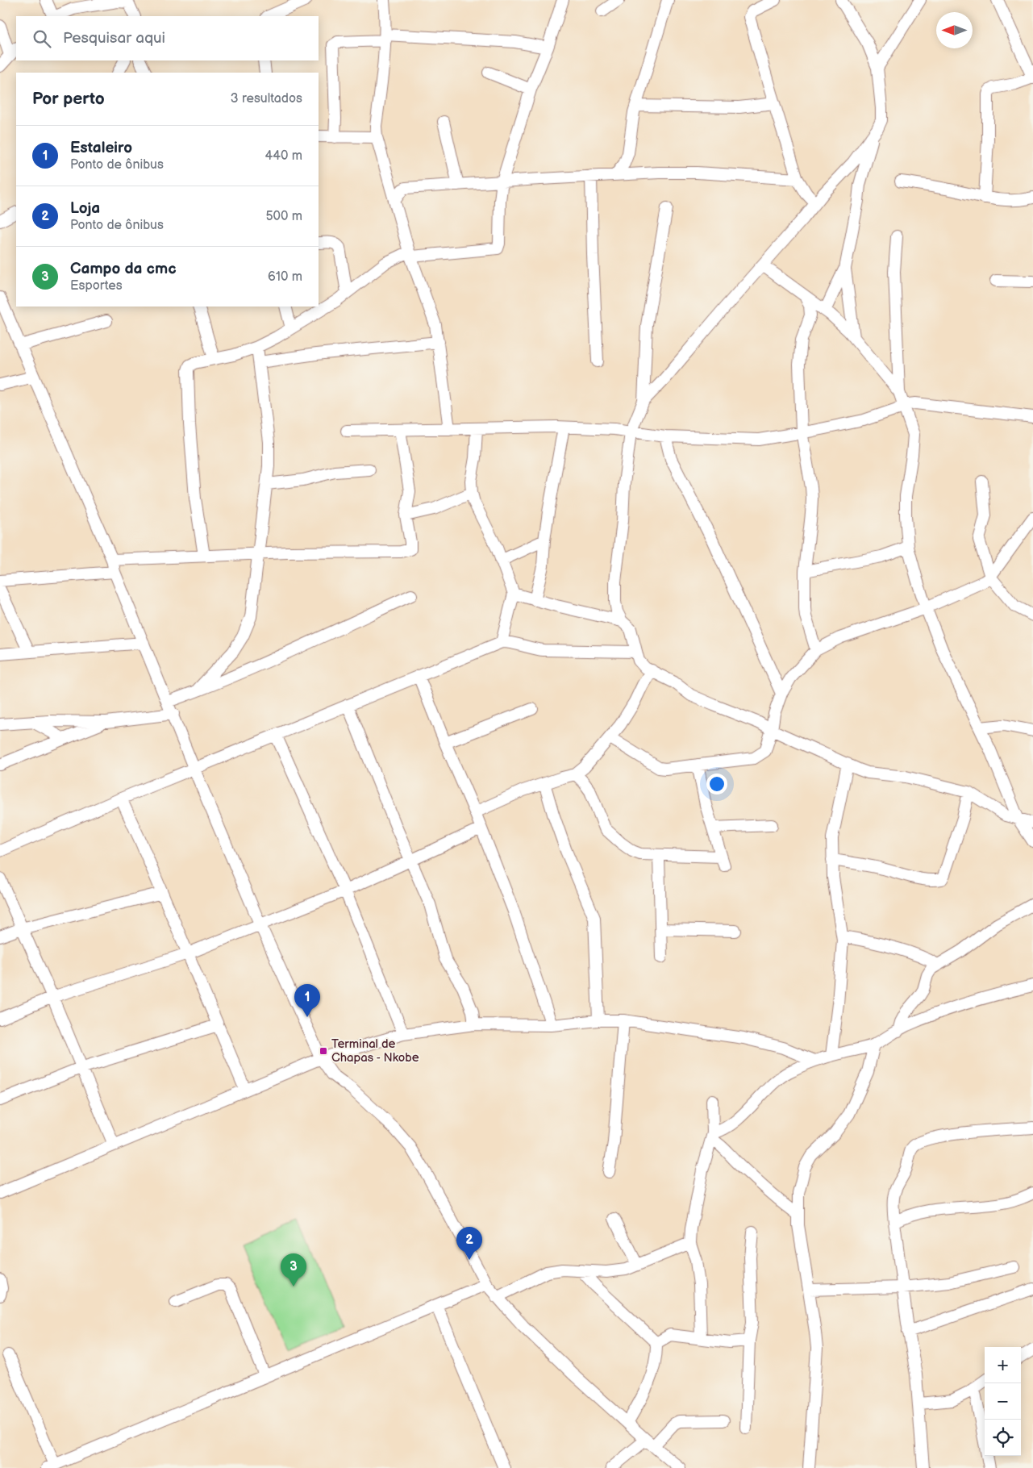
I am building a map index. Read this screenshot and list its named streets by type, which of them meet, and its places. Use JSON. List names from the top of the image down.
{
  "places": {
    "transit": ["Terminal de Chapas - Nkobe"]
  },
  "north": "left",
  "page": {
    "search": "Pesquisar aqui",
    "heading": ["Por perto", "3 resultados"],
    "list": [
      {
        "mark": "1",
        "name": "Estaleiro",
        "note": "Ponto de ônibus",
        "value": "440 m"
      },
      {
        "mark": "2",
        "name": "Loja",
        "note": "Ponto de ônibus",
        "value": "500 m"
      },
      {
        "mark": "3",
        "name": "Campo da cmc",
        "note": "Esportes",
        "value": "610 m"
      }
    ],
    "pins": ["1", "2", "3"],
    "map_buttons": ["+", "−"]
  }
}
